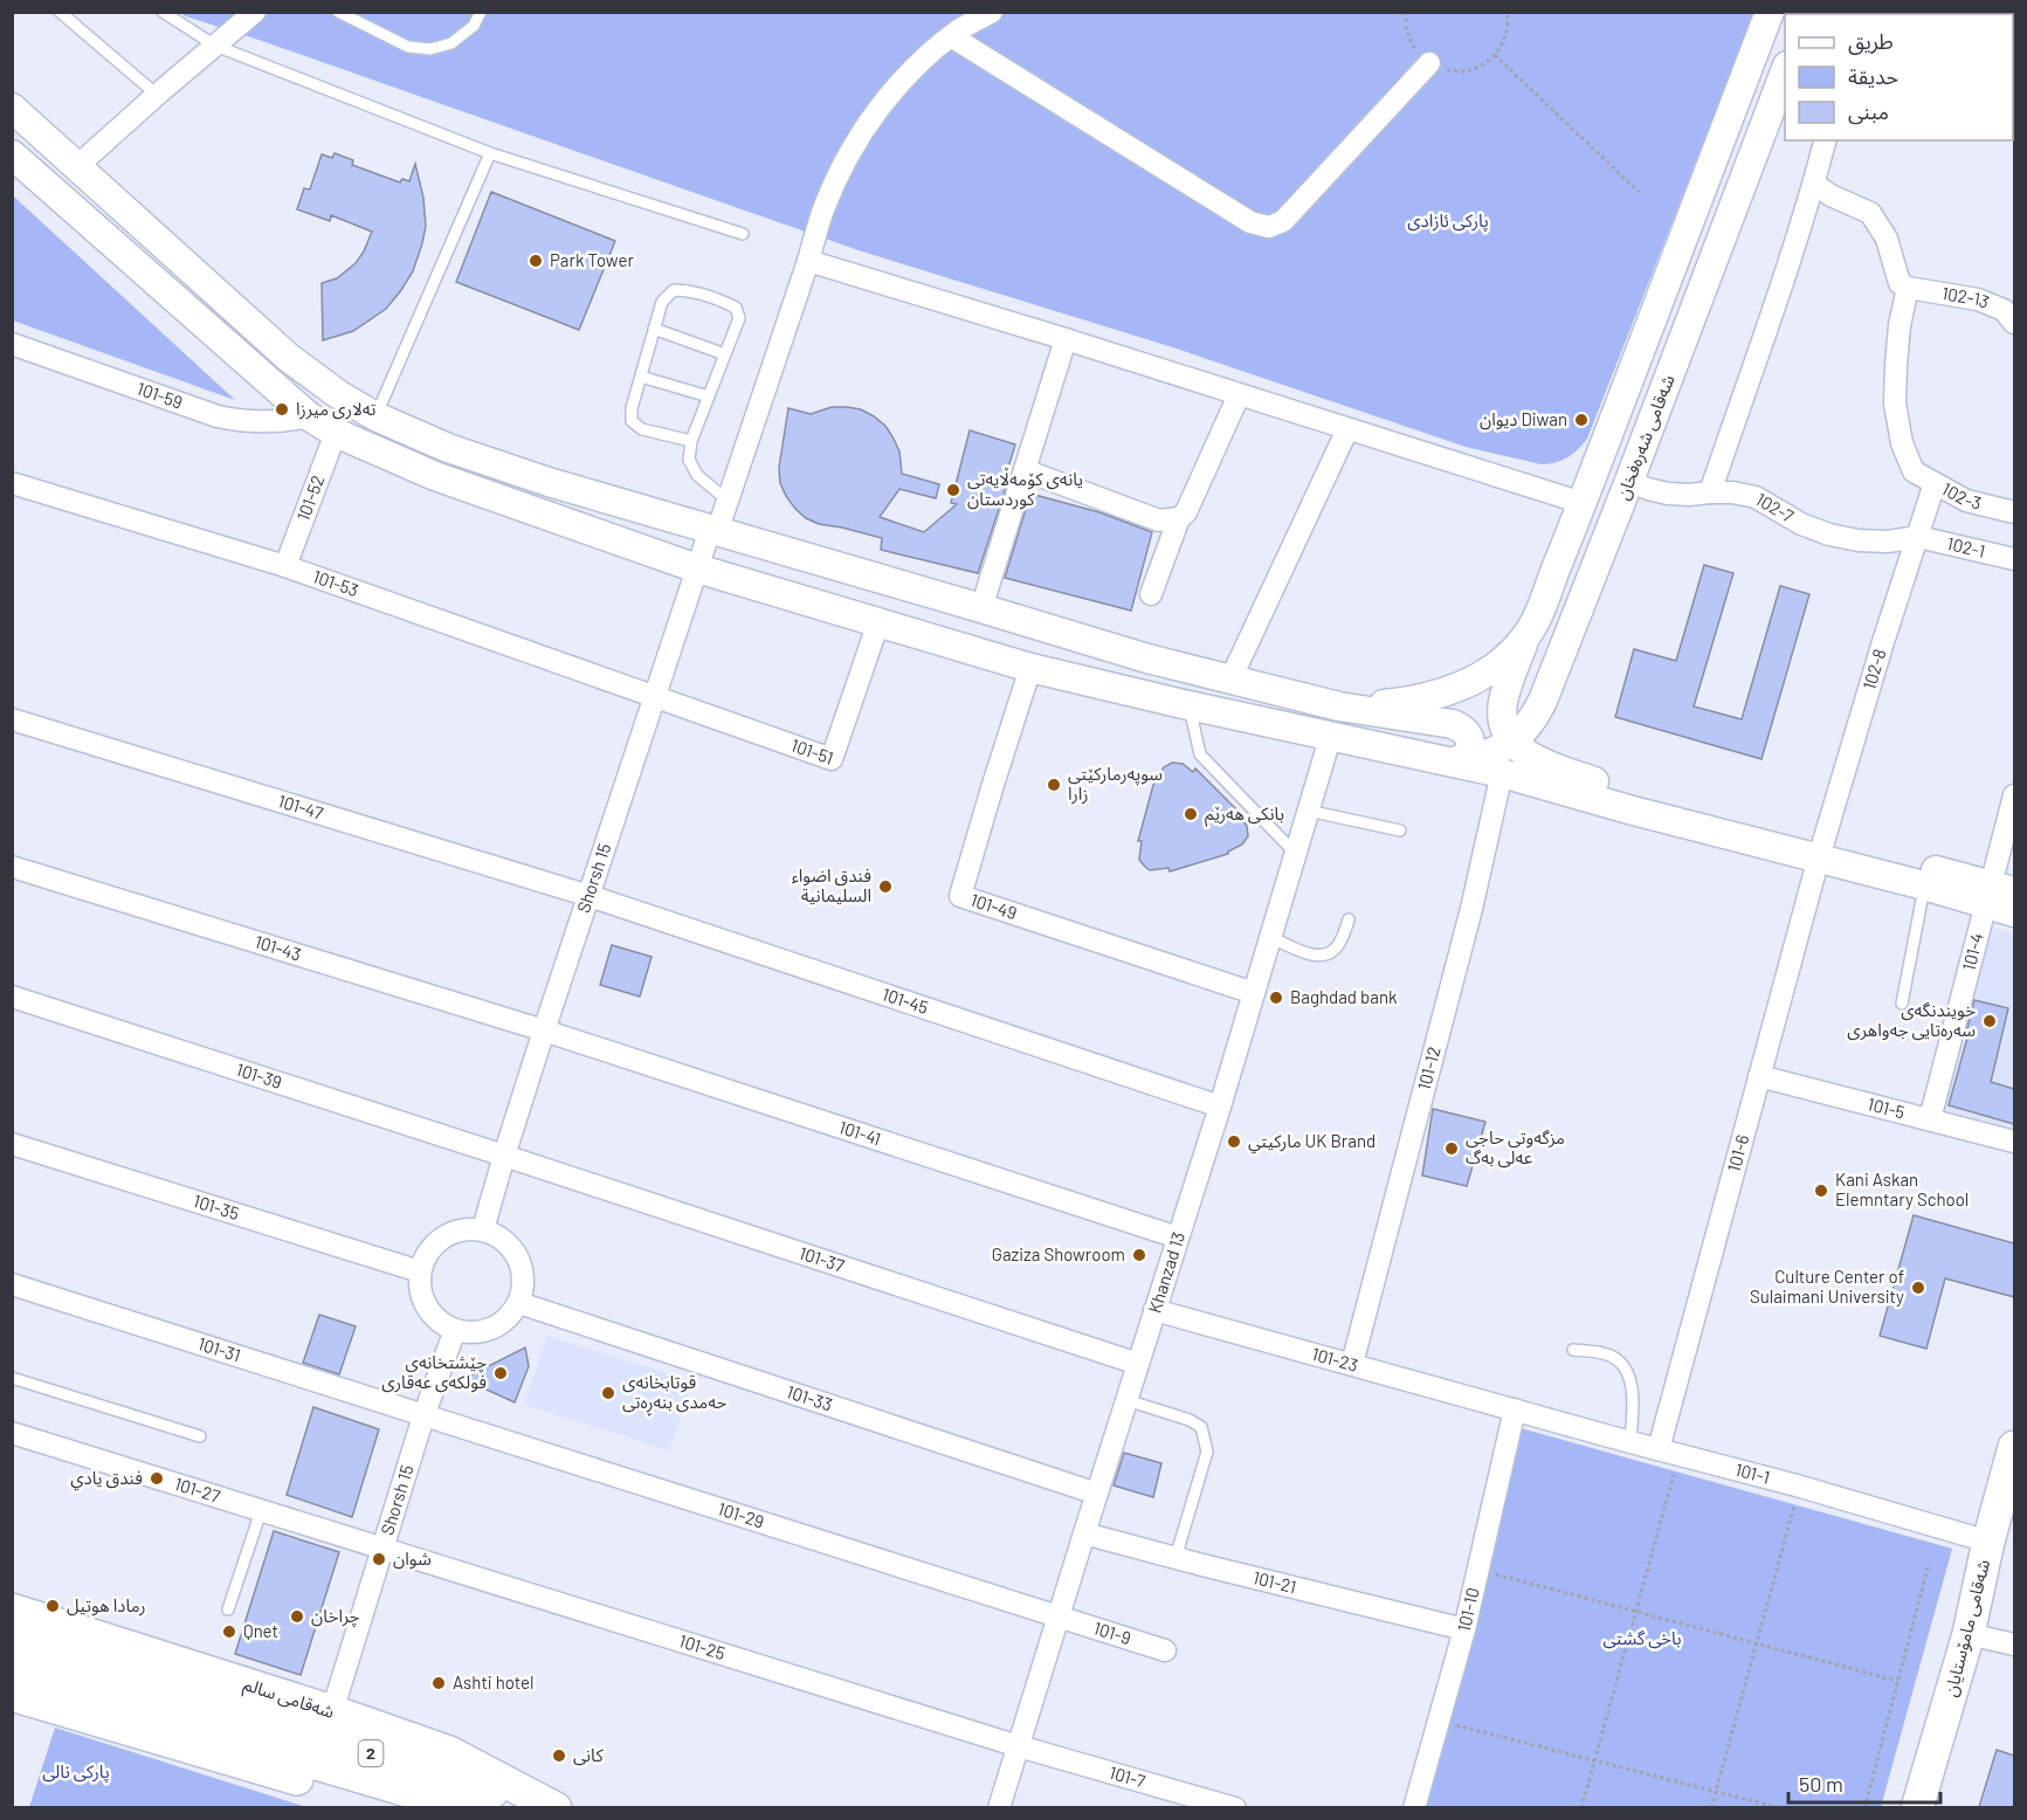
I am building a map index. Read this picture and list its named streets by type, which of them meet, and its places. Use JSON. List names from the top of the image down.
{
  "streets": {
    "main road": [
      "شەقامی شەرەفخان",
      "شەقامی مامۆستایان",
      "شەقامی سالم",
      "2"
    ],
    "street": [
      "102-13",
      "101-59",
      "102-3",
      "101-52",
      "102-7",
      "102-1",
      "101-53",
      "102-8",
      "101-51",
      "101-47",
      "Shorsh 15",
      "101-49",
      "101-43",
      "101-4",
      "101-45",
      "101-12",
      "101-39",
      "101-5",
      "101-41",
      "101-6",
      "101-35",
      "101-37",
      "Khanzad 13",
      "101-31",
      "101-23",
      "101-33",
      "101-1",
      "101-27",
      "101-29",
      "101-21",
      "101-10",
      "101-9",
      "101-25",
      "101-7"
    ]
  },
  "crossings": [
    ["102-13", "102-3"],
    ["شەقامی شەرەفخان", "102-7"],
    ["102-3", "102-8"],
    ["101-52", "101-53"],
    ["102-7", "102-1"],
    ["102-7", "102-8"],
    ["102-1", "102-8"],
    ["101-53", "101-51"],
    ["101-53", "Shorsh 15"],
    ["102-8", "101-6"],
    ["101-51", "Shorsh 15"],
    ["101-47", "Shorsh 15"],
    ["101-47", "101-45"],
    ["Shorsh 15", "101-43"],
    ["Shorsh 15", "101-45"],
    ["Shorsh 15", "101-39"],
    ["Shorsh 15", "101-41"],
    ["Shorsh 15", "101-35"],
    ["Shorsh 15", "101-37"],
    ["Shorsh 15", "101-31"],
    ["Shorsh 15", "101-33"],
    ["Shorsh 15", "101-27"],
    ["Shorsh 15", "101-29"],
    ["Shorsh 15", "101-25"],
    ["Shorsh 15", "شەقامی سالم"],
    ["101-49", "Khanzad 13"],
    ["101-43", "101-41"],
    ["101-4", "101-5"],
    ["101-45", "Khanzad 13"],
    ["101-12", "101-23"],
    ["101-39", "101-37"],
    ["101-5", "101-6"],
    ["101-41", "Khanzad 13"],
    ["101-6", "101-1"],
    ["101-35", "101-33"],
    ["101-37", "Khanzad 13"],
    ["Khanzad 13", "101-23"],
    ["Khanzad 13", "101-33"],
    ["Khanzad 13", "101-29"],
    ["Khanzad 13", "101-21"],
    ["Khanzad 13", "101-9"],
    ["Khanzad 13", "101-25"],
    ["Khanzad 13", "101-7"],
    ["101-31", "101-29"],
    ["101-23", "101-1"],
    ["101-23", "101-10"],
    ["101-1", "101-10"],
    ["101-1", "شەقامی مامۆستایان"],
    ["101-27", "101-25"],
    ["101-29", "101-9"],
    ["101-21", "101-10"],
    ["101-25", "101-7"]
  ],
  "parks": ["پارکی ئازادی", "باخی گشتی", "پارکی نالی"],
  "places": [
    "Park Tower",
    "تەلاری میرزا",
    "دیوان Diwan",
    "یانەی کۆمەڵایەتی کوردستان",
    "سوپەرمارکێتی زارا",
    "بانکی هەرێم",
    "فندق اضواء السليمانية",
    "Baghdad bank",
    "خویندنگەی سەرەتایی جەواهری",
    "مارکيتي UK Brand",
    "مزگەوتی حاجی عەلی بەگ",
    "Kani Askan Elemntary School",
    "Gaziza Showroom",
    "Culture Center of Sulaimani University",
    "چێشتخانەی فولکەی عەقاری",
    "قوتابخانەی حەمدی بنەڕەتی",
    "فندق يادي",
    "شوان",
    "رمادا هوتيل",
    "چراخان",
    "Qnet",
    "Ashti hotel",
    "کانی"
  ],
  "legend": ["طريق", "حديقة", "مبنى"],
  "scale_bar": "50 m"
}
